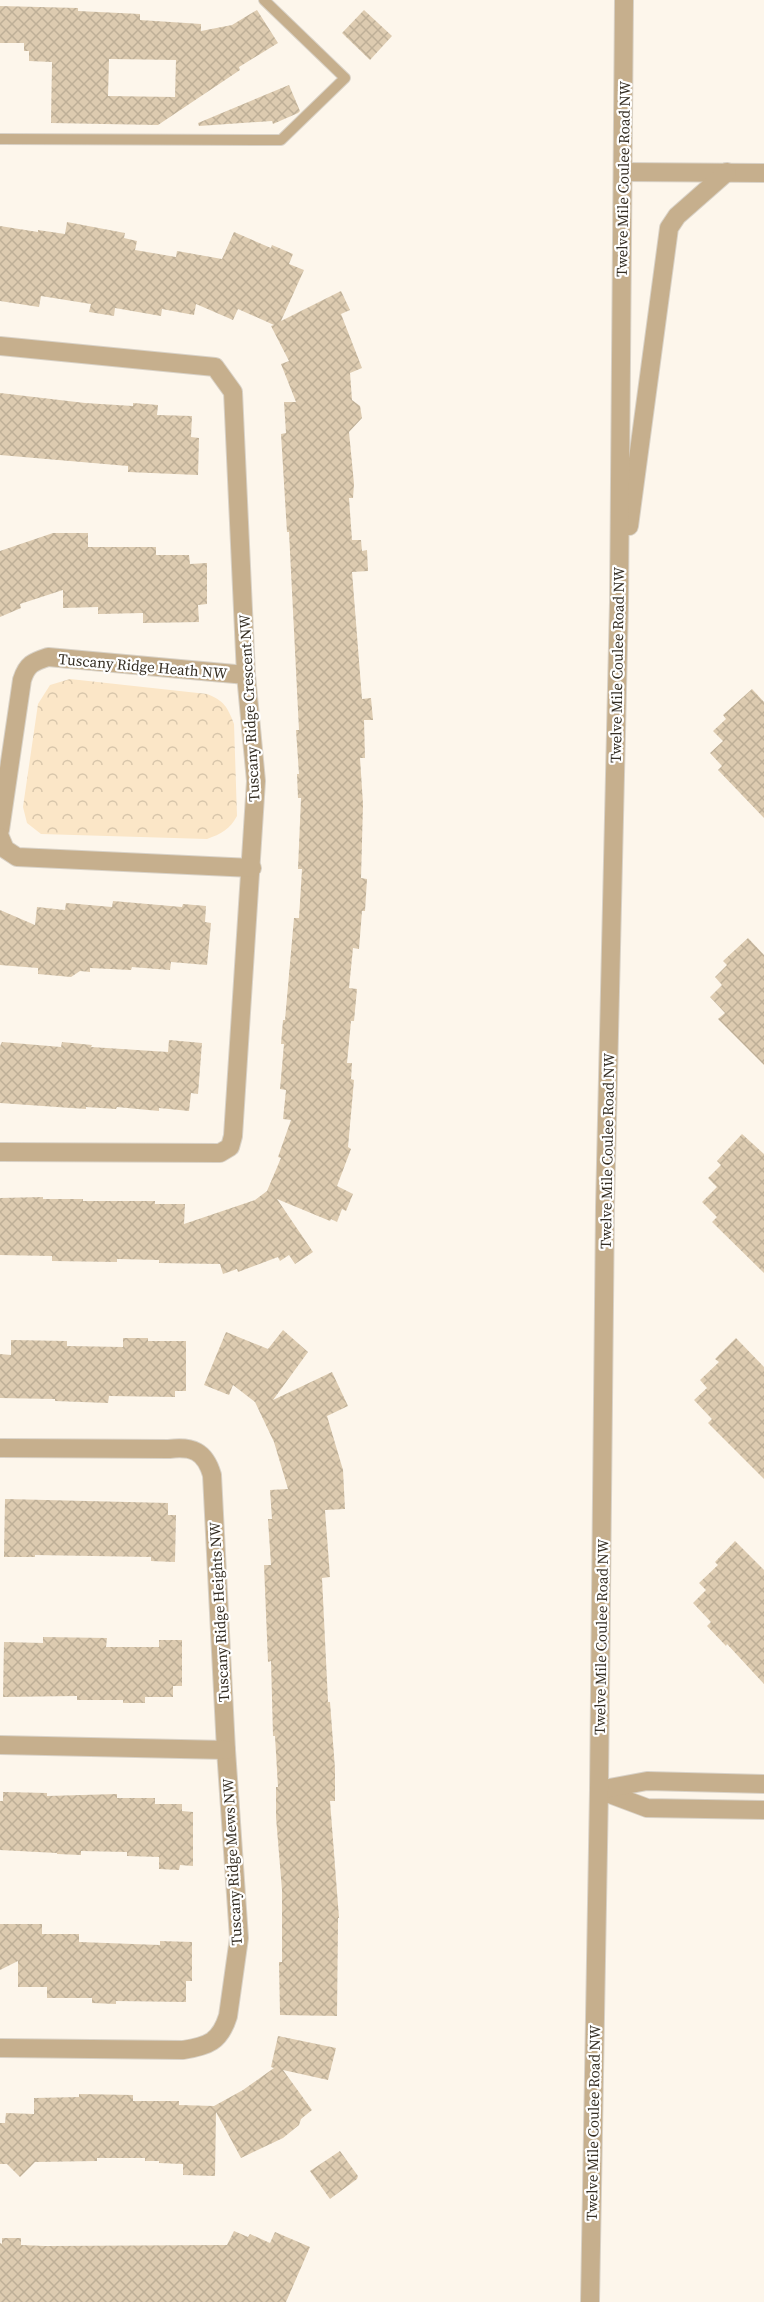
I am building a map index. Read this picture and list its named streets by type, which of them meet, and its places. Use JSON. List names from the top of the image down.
{
  "streets": {
    "street": [
      "Twelve Mile Coulee Road NW",
      "Tuscany Ridge Heath NW",
      "Tuscany Ridge Crescent NW",
      "Tuscany Ridge Heights NW",
      "Tuscany Ridge Mews NW"
    ]
  },
  "crossings": [
    ["Tuscany Ridge Heath NW", "Tuscany Ridge Crescent NW"],
    ["Tuscany Ridge Heights NW", "Tuscany Ridge Mews NW"]
  ]
}
